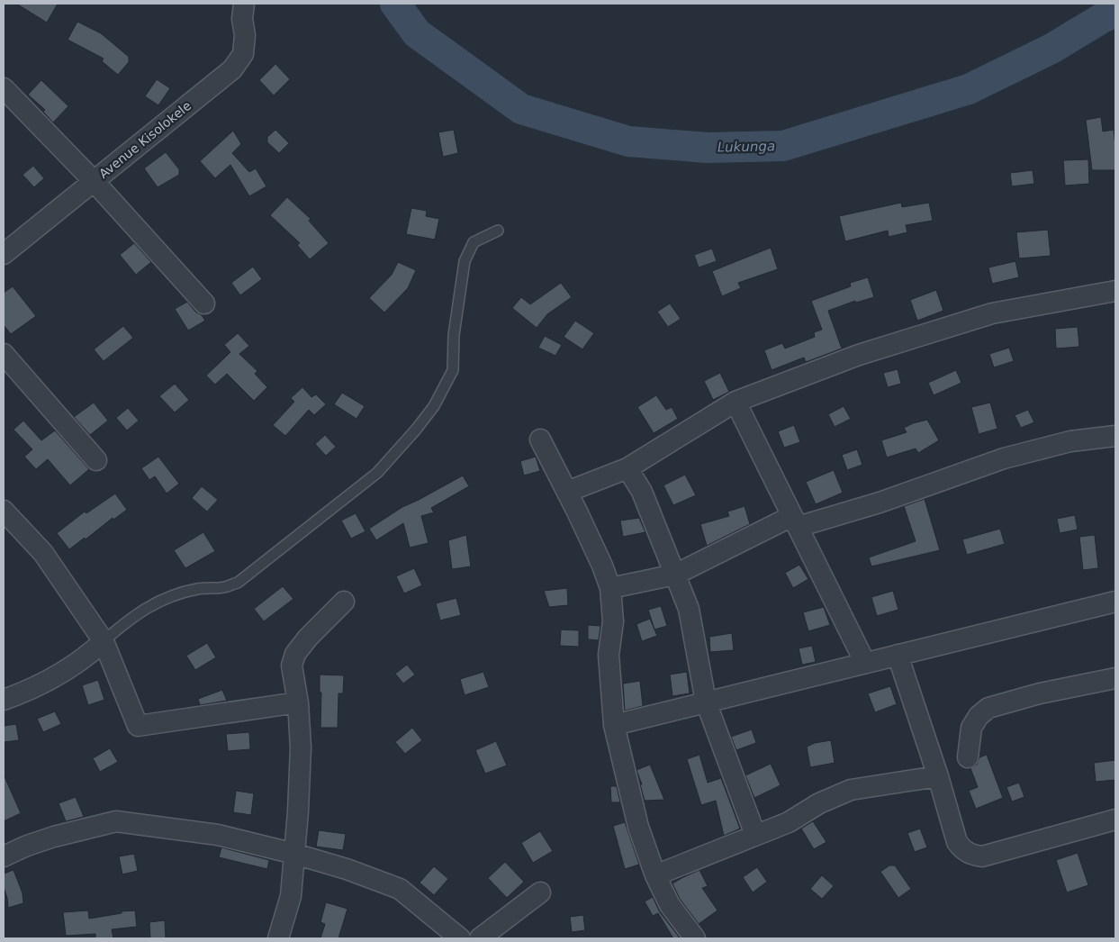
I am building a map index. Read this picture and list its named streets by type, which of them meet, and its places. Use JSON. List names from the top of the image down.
{
  "streets": {
    "street": ["Avenue Kisolokele"]
  },
  "water": ["Lukunga"]
}
